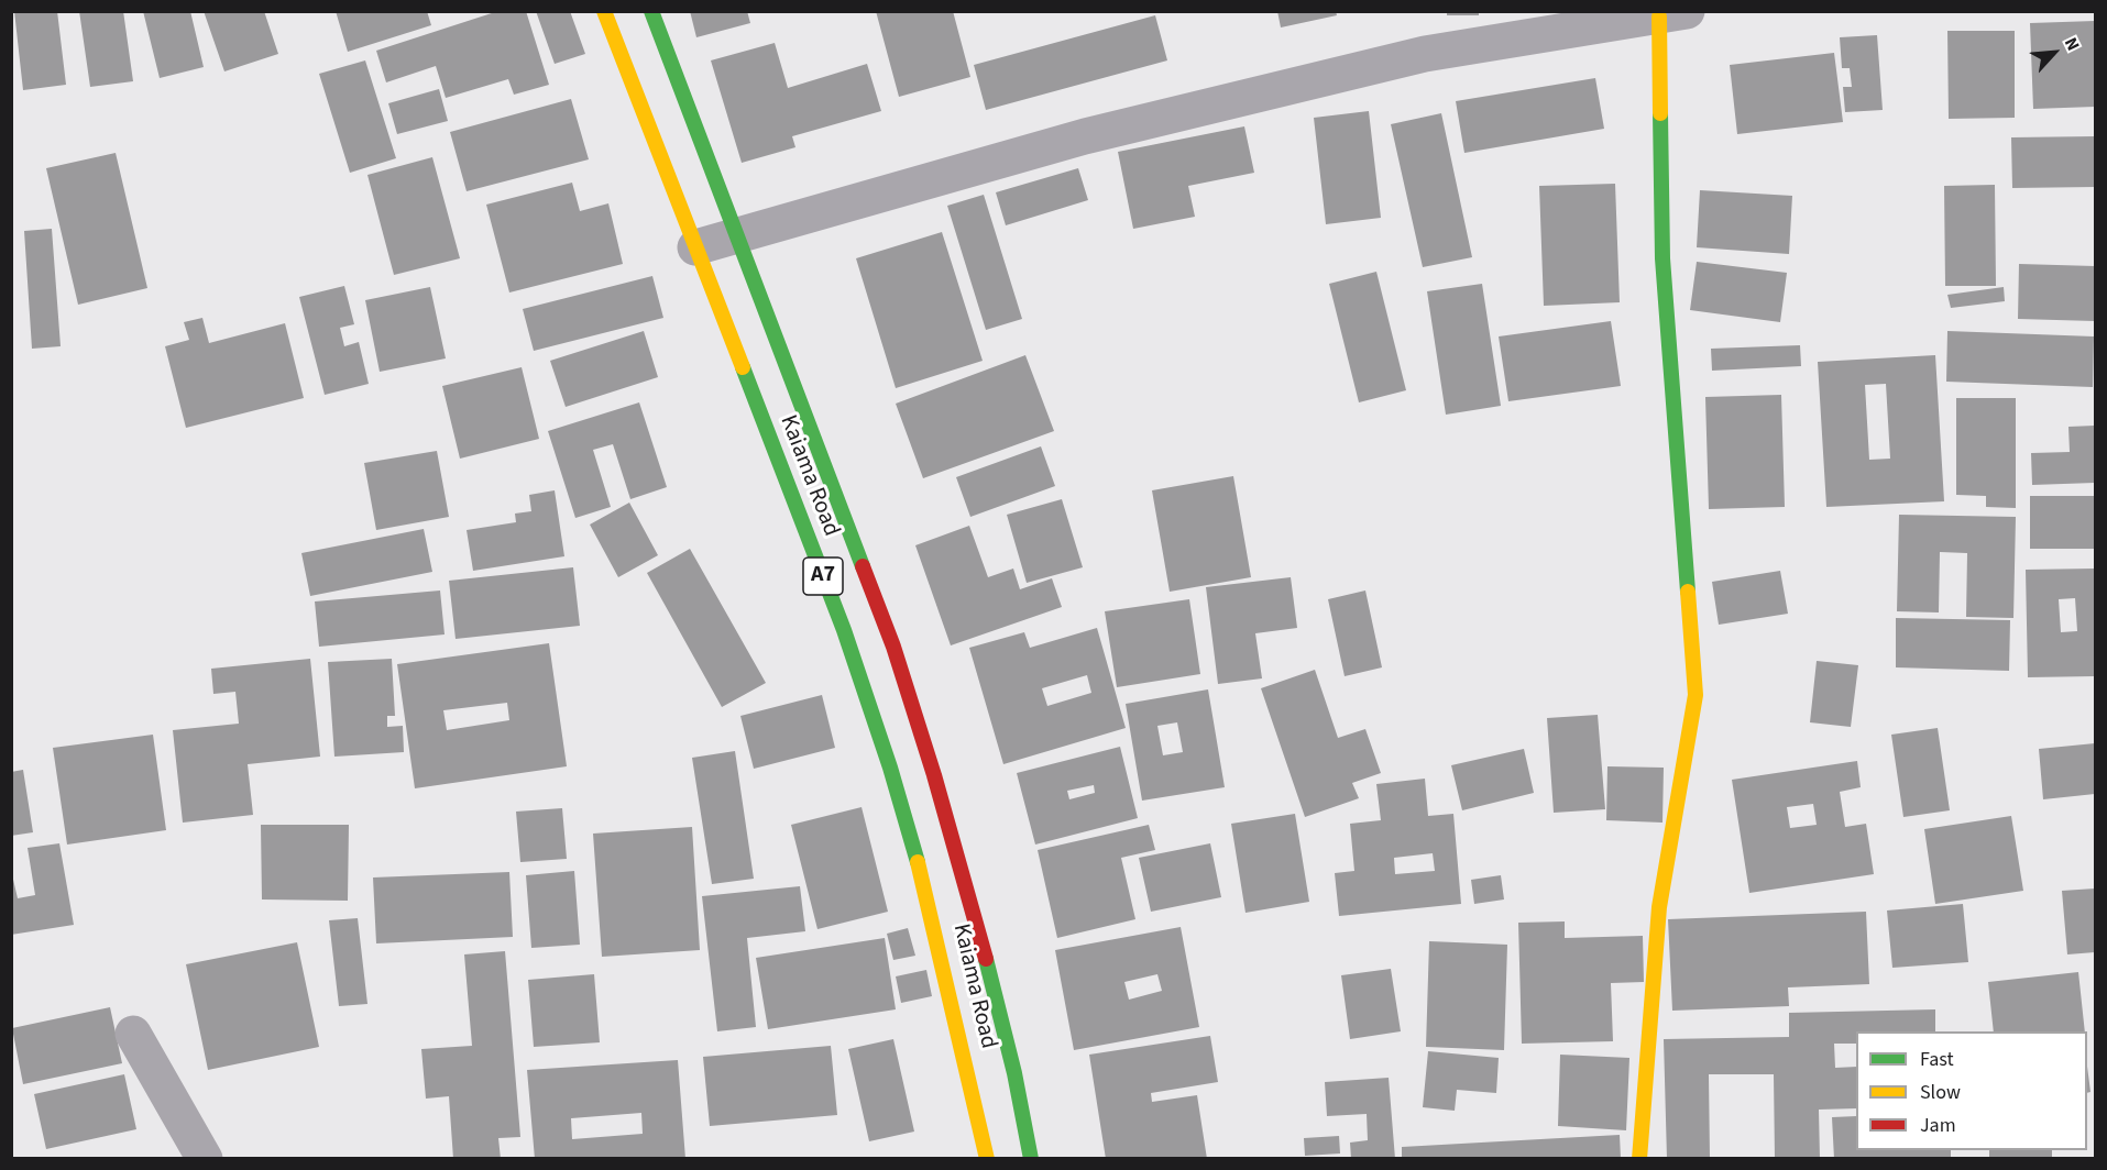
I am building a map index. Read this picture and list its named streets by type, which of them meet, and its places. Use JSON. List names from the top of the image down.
{
  "streets": {
    "main road": ["Kaiama Road", "A7"]
  },
  "legend": ["Fast", "Slow", "Jam"],
  "north": "top right"
}
